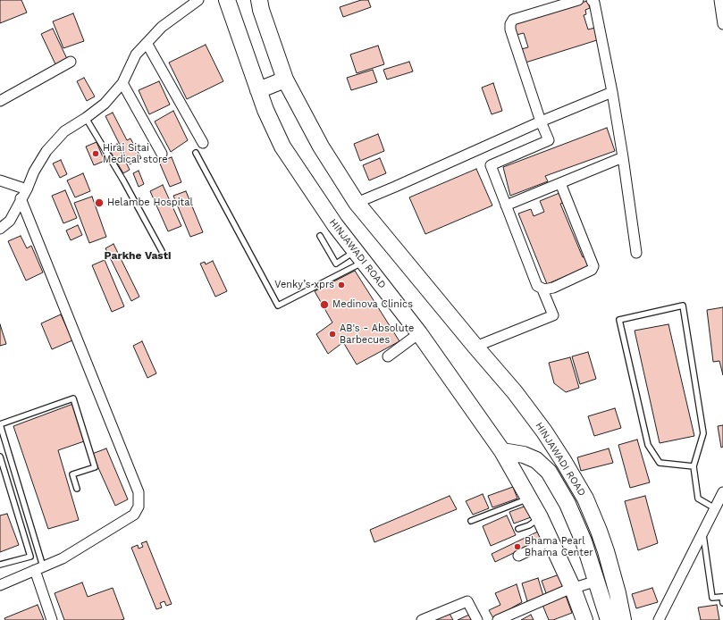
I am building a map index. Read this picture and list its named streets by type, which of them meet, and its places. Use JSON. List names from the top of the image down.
{
  "streets": {
    "main road": ["HINJAWADI ROAD"]
  },
  "districts": ["Parkhe Vasti"],
  "places": [
    "Hirai Sitai Medical store",
    "Helambe Hospital",
    "Venky’s xprs",
    "Medinova Clinics",
    "AB's - Absolute Barbecues",
    "Bhama Pearl Bhama Center"
  ]
}
